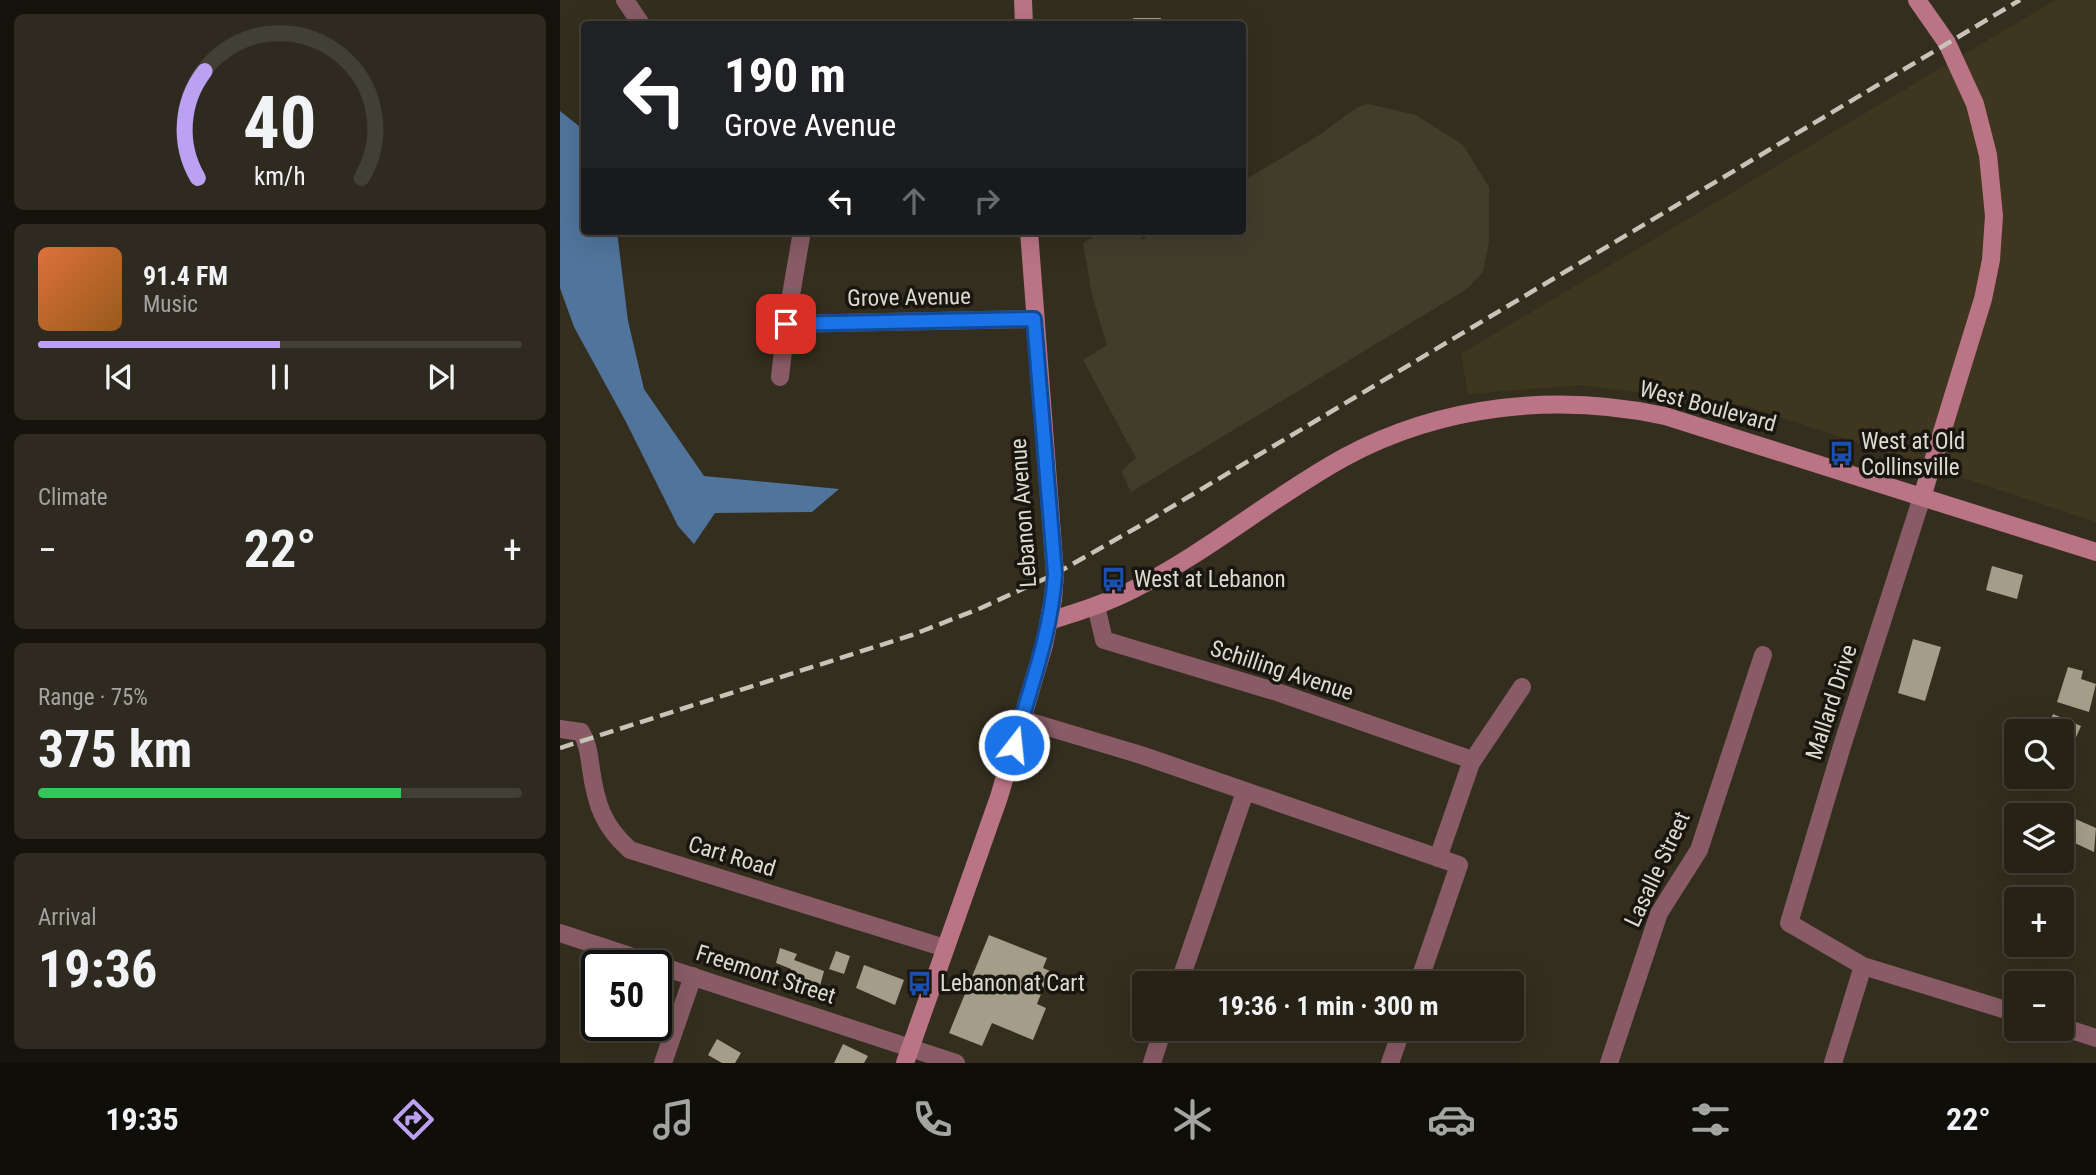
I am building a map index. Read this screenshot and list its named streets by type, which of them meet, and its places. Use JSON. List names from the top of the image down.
{
  "streets": {
    "street": [
      "Grove Avenue",
      "West Boulevard",
      "Lebanon Avenue",
      "Schilling Avenue",
      "Mallard Drive",
      "Cart Road",
      "Lasalle Street",
      "Freemont Street"
    ]
  },
  "crossings": [
    ["Grove Avenue", "Lebanon Avenue"],
    ["West Boulevard", "Lebanon Avenue"],
    ["West Boulevard", "Schilling Avenue"],
    ["West Boulevard", "Mallard Drive"],
    ["Lebanon Avenue", "Cart Road"],
    ["Lebanon Avenue", "Freemont Street"]
  ],
  "places": {
    "bus stop": ["West at Old Collinsville", "West at Lebanon", "Lebanon at Cart"]
  },
  "page": {
    "turn": ["190 m", "Grove Avenue"],
    "song": ["91.4 FM", "Music"],
    "tile": [
      "Climate",
      ["Range · 75%", "375 km"],
      ["Arrival", "19:36"]
    ],
    "heat": ["−", "22°", "+"],
    "map_buttons": ["+", "−"],
    "limit": "50",
    "trip": "19:36 · 1 min · 300 m",
    "tabs": ["19:35", "22°"],
    "gauge": ["40", "km/h"]
  }
}
